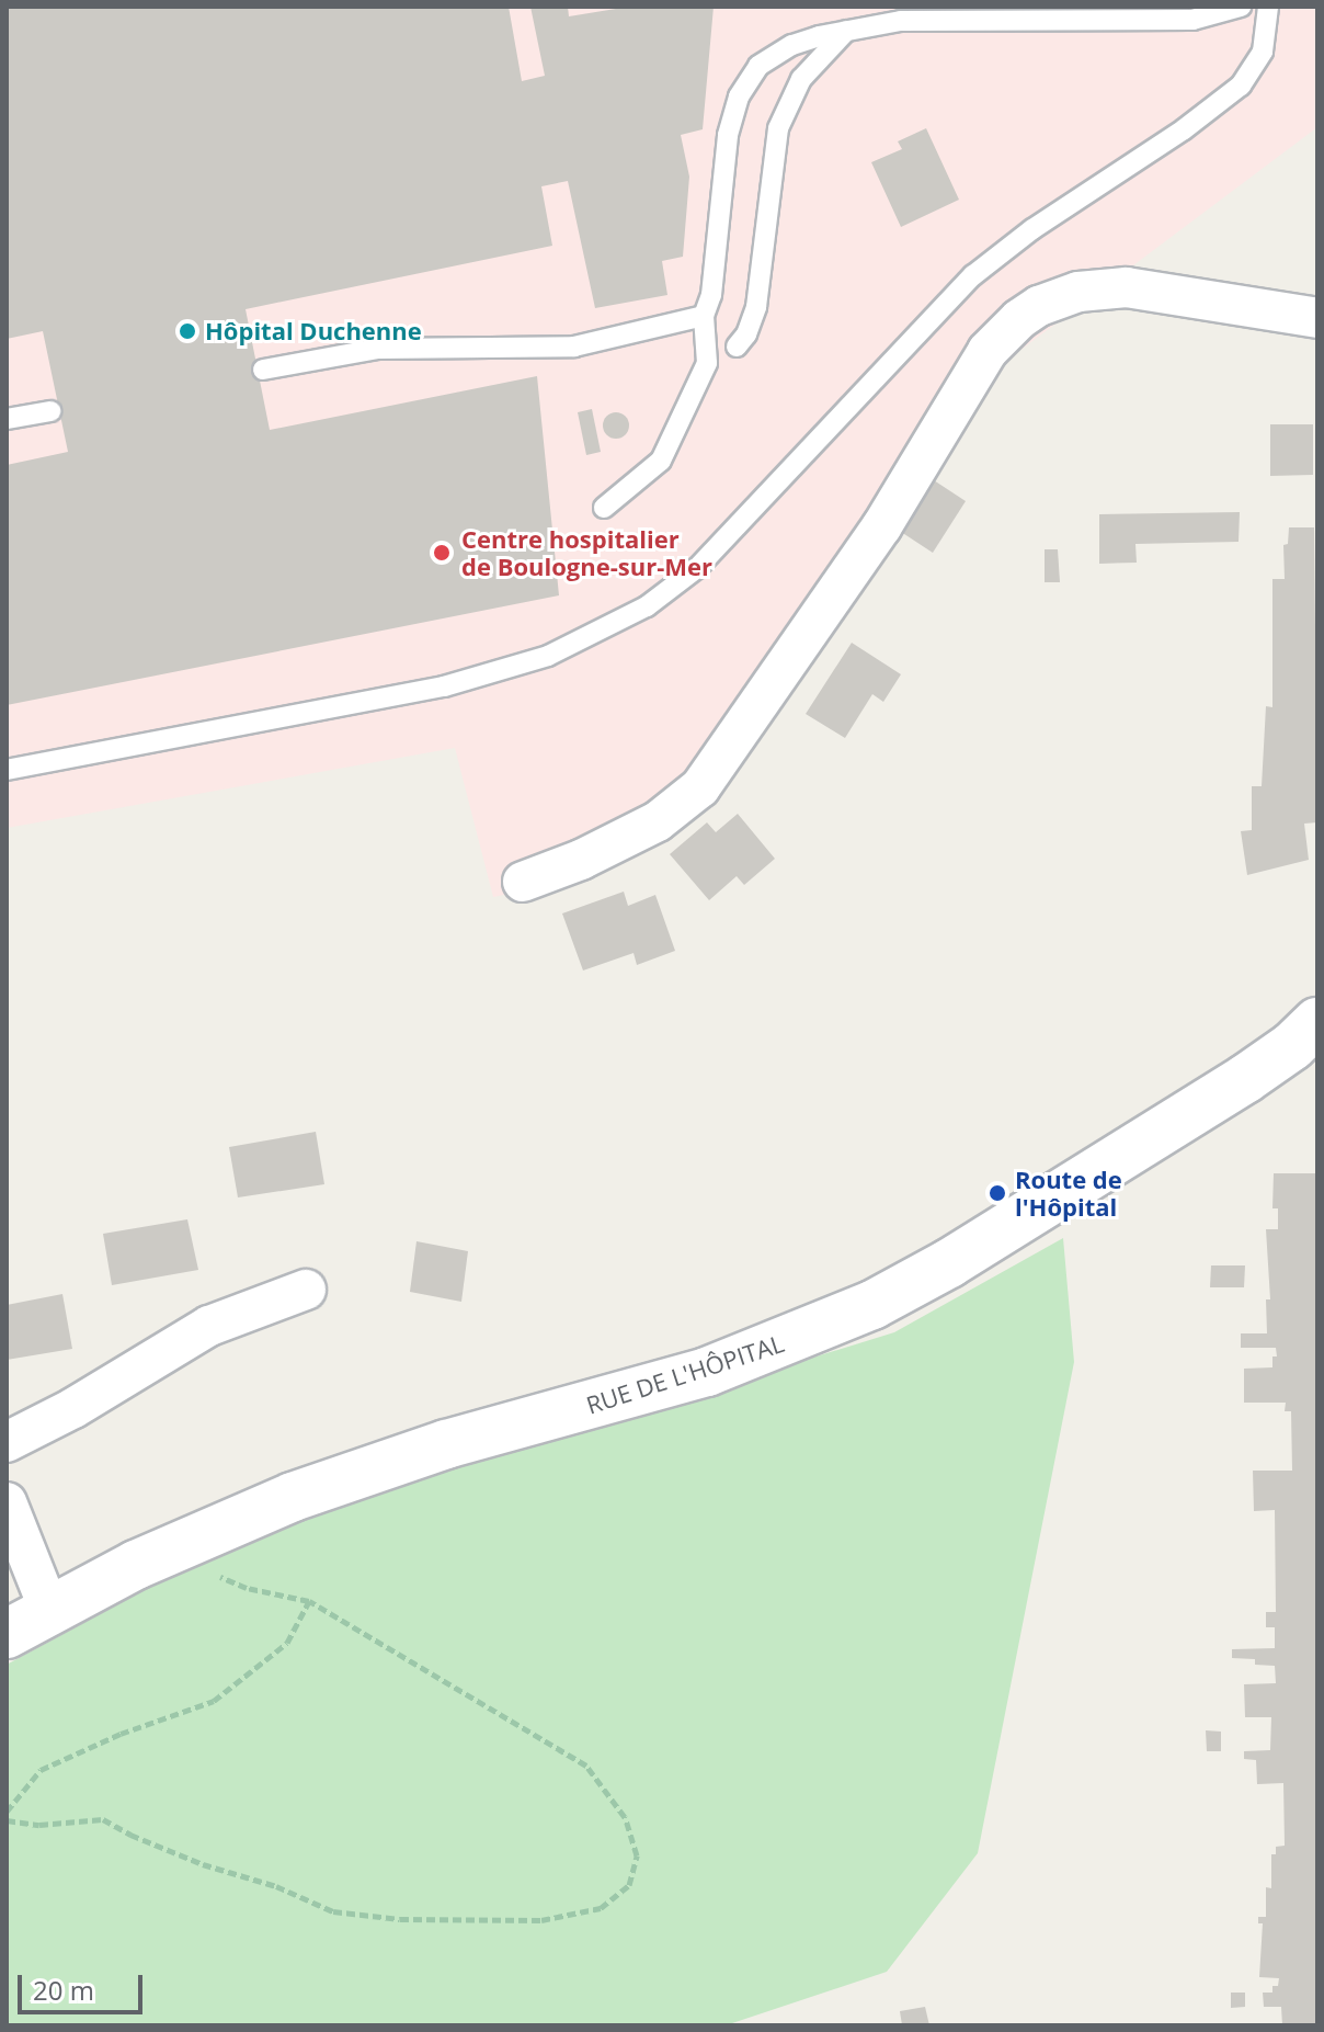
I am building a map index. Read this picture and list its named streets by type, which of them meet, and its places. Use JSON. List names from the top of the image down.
{
  "streets": {
    "street": ["RUE DE L'HÔPITAL"]
  },
  "places": ["Hôpital Duchenne", "Centre hospitalier de Boulogne-sur-Mer", "Route de l'Hôpital"],
  "scale_bar": "20 m"
}
